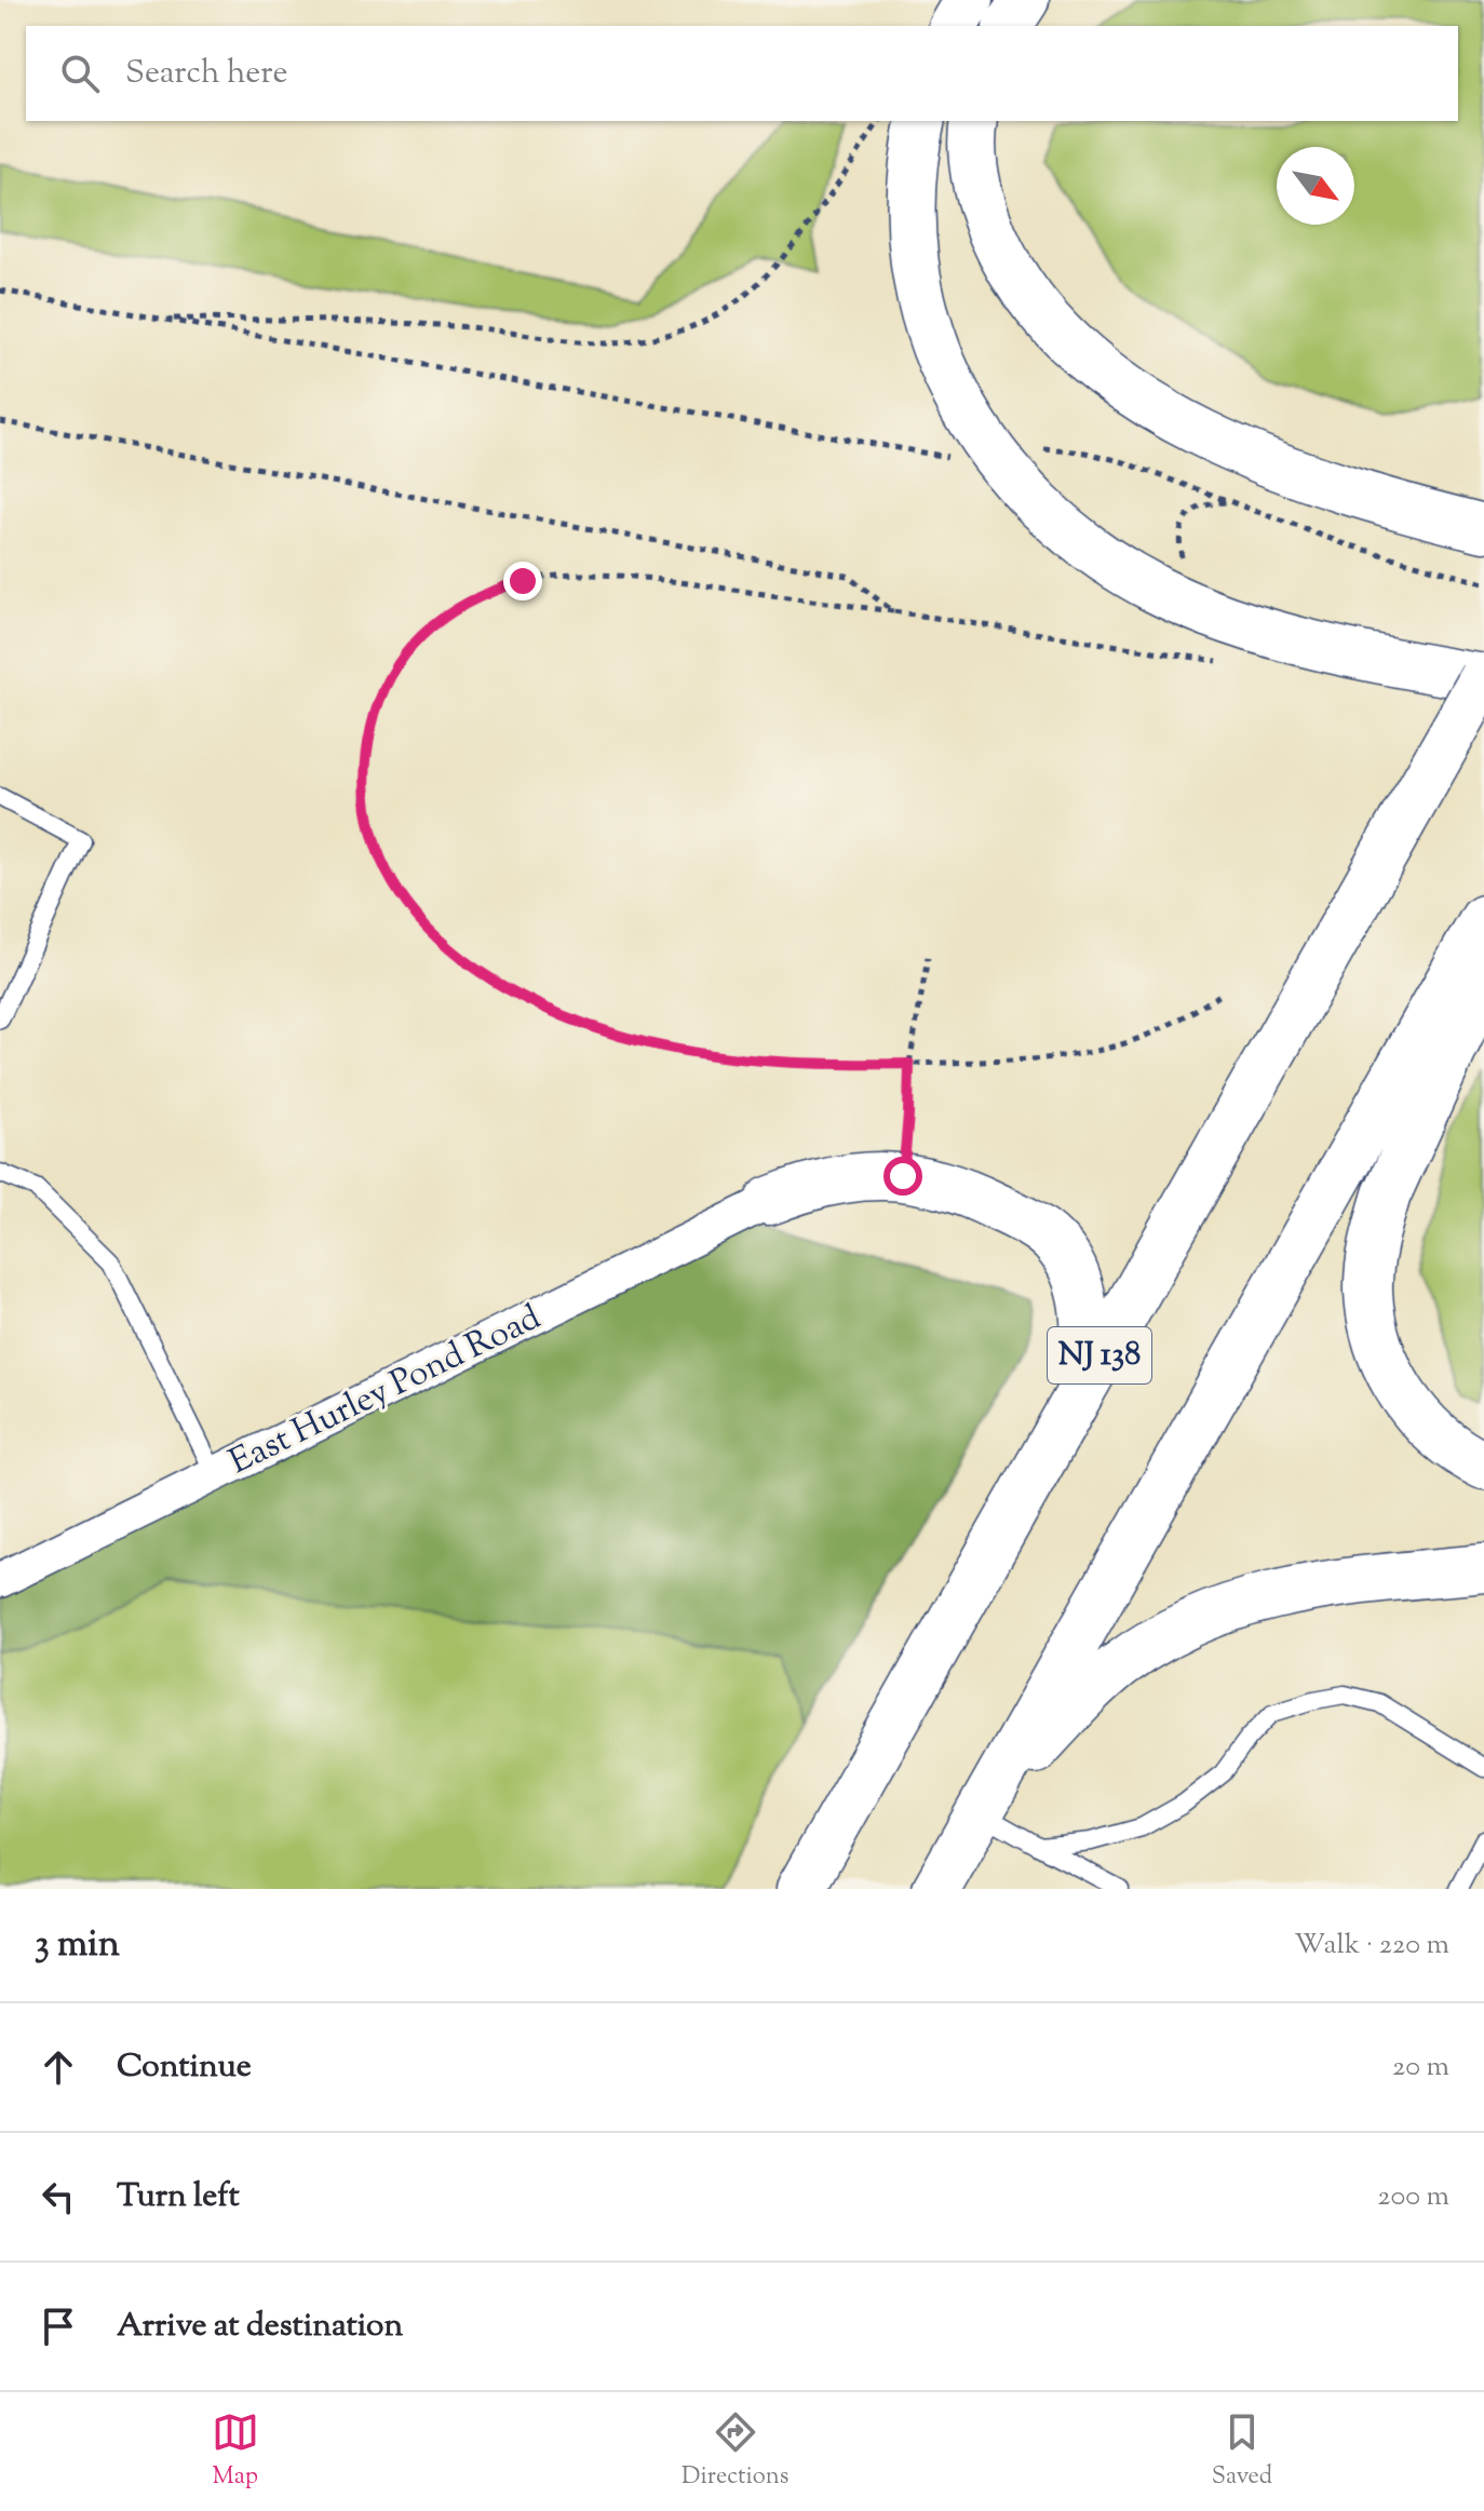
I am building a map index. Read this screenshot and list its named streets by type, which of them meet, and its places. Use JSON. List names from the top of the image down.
{
  "streets": {
    "highway": ["NJ 138"],
    "street": ["East Hurley Pond Road"]
  },
  "north": "bottom right",
  "page": {
    "search": "Search here",
    "heading": ["3 min", "Walk · 220 m"],
    "list": [
      ["Continue", "20 m"],
      ["Turn left", "200 m"],
      "Arrive at destination"
    ],
    "nav": ["Map", "Directions", "Saved"]
  }
}
